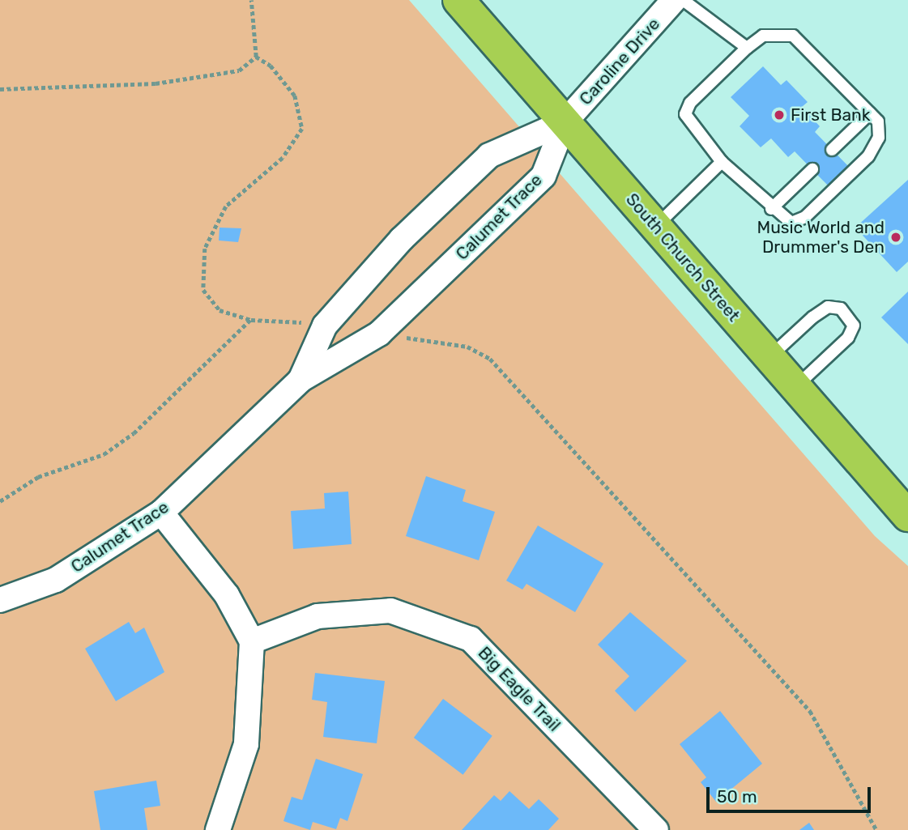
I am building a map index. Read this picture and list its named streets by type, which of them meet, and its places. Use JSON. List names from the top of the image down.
{
  "streets": {
    "highway": ["South Church Street"],
    "street": ["Caroline Drive", "Calumet Trace", "Big Eagle Trail"]
  },
  "crossings": [
    ["Caroline Drive", "Calumet Trace"],
    ["Caroline Drive", "South Church Street"],
    ["Calumet Trace", "South Church Street"]
  ],
  "places": ["First Bank", "Music World and Drummer's Den"],
  "scale_bar": "50 m"
}
